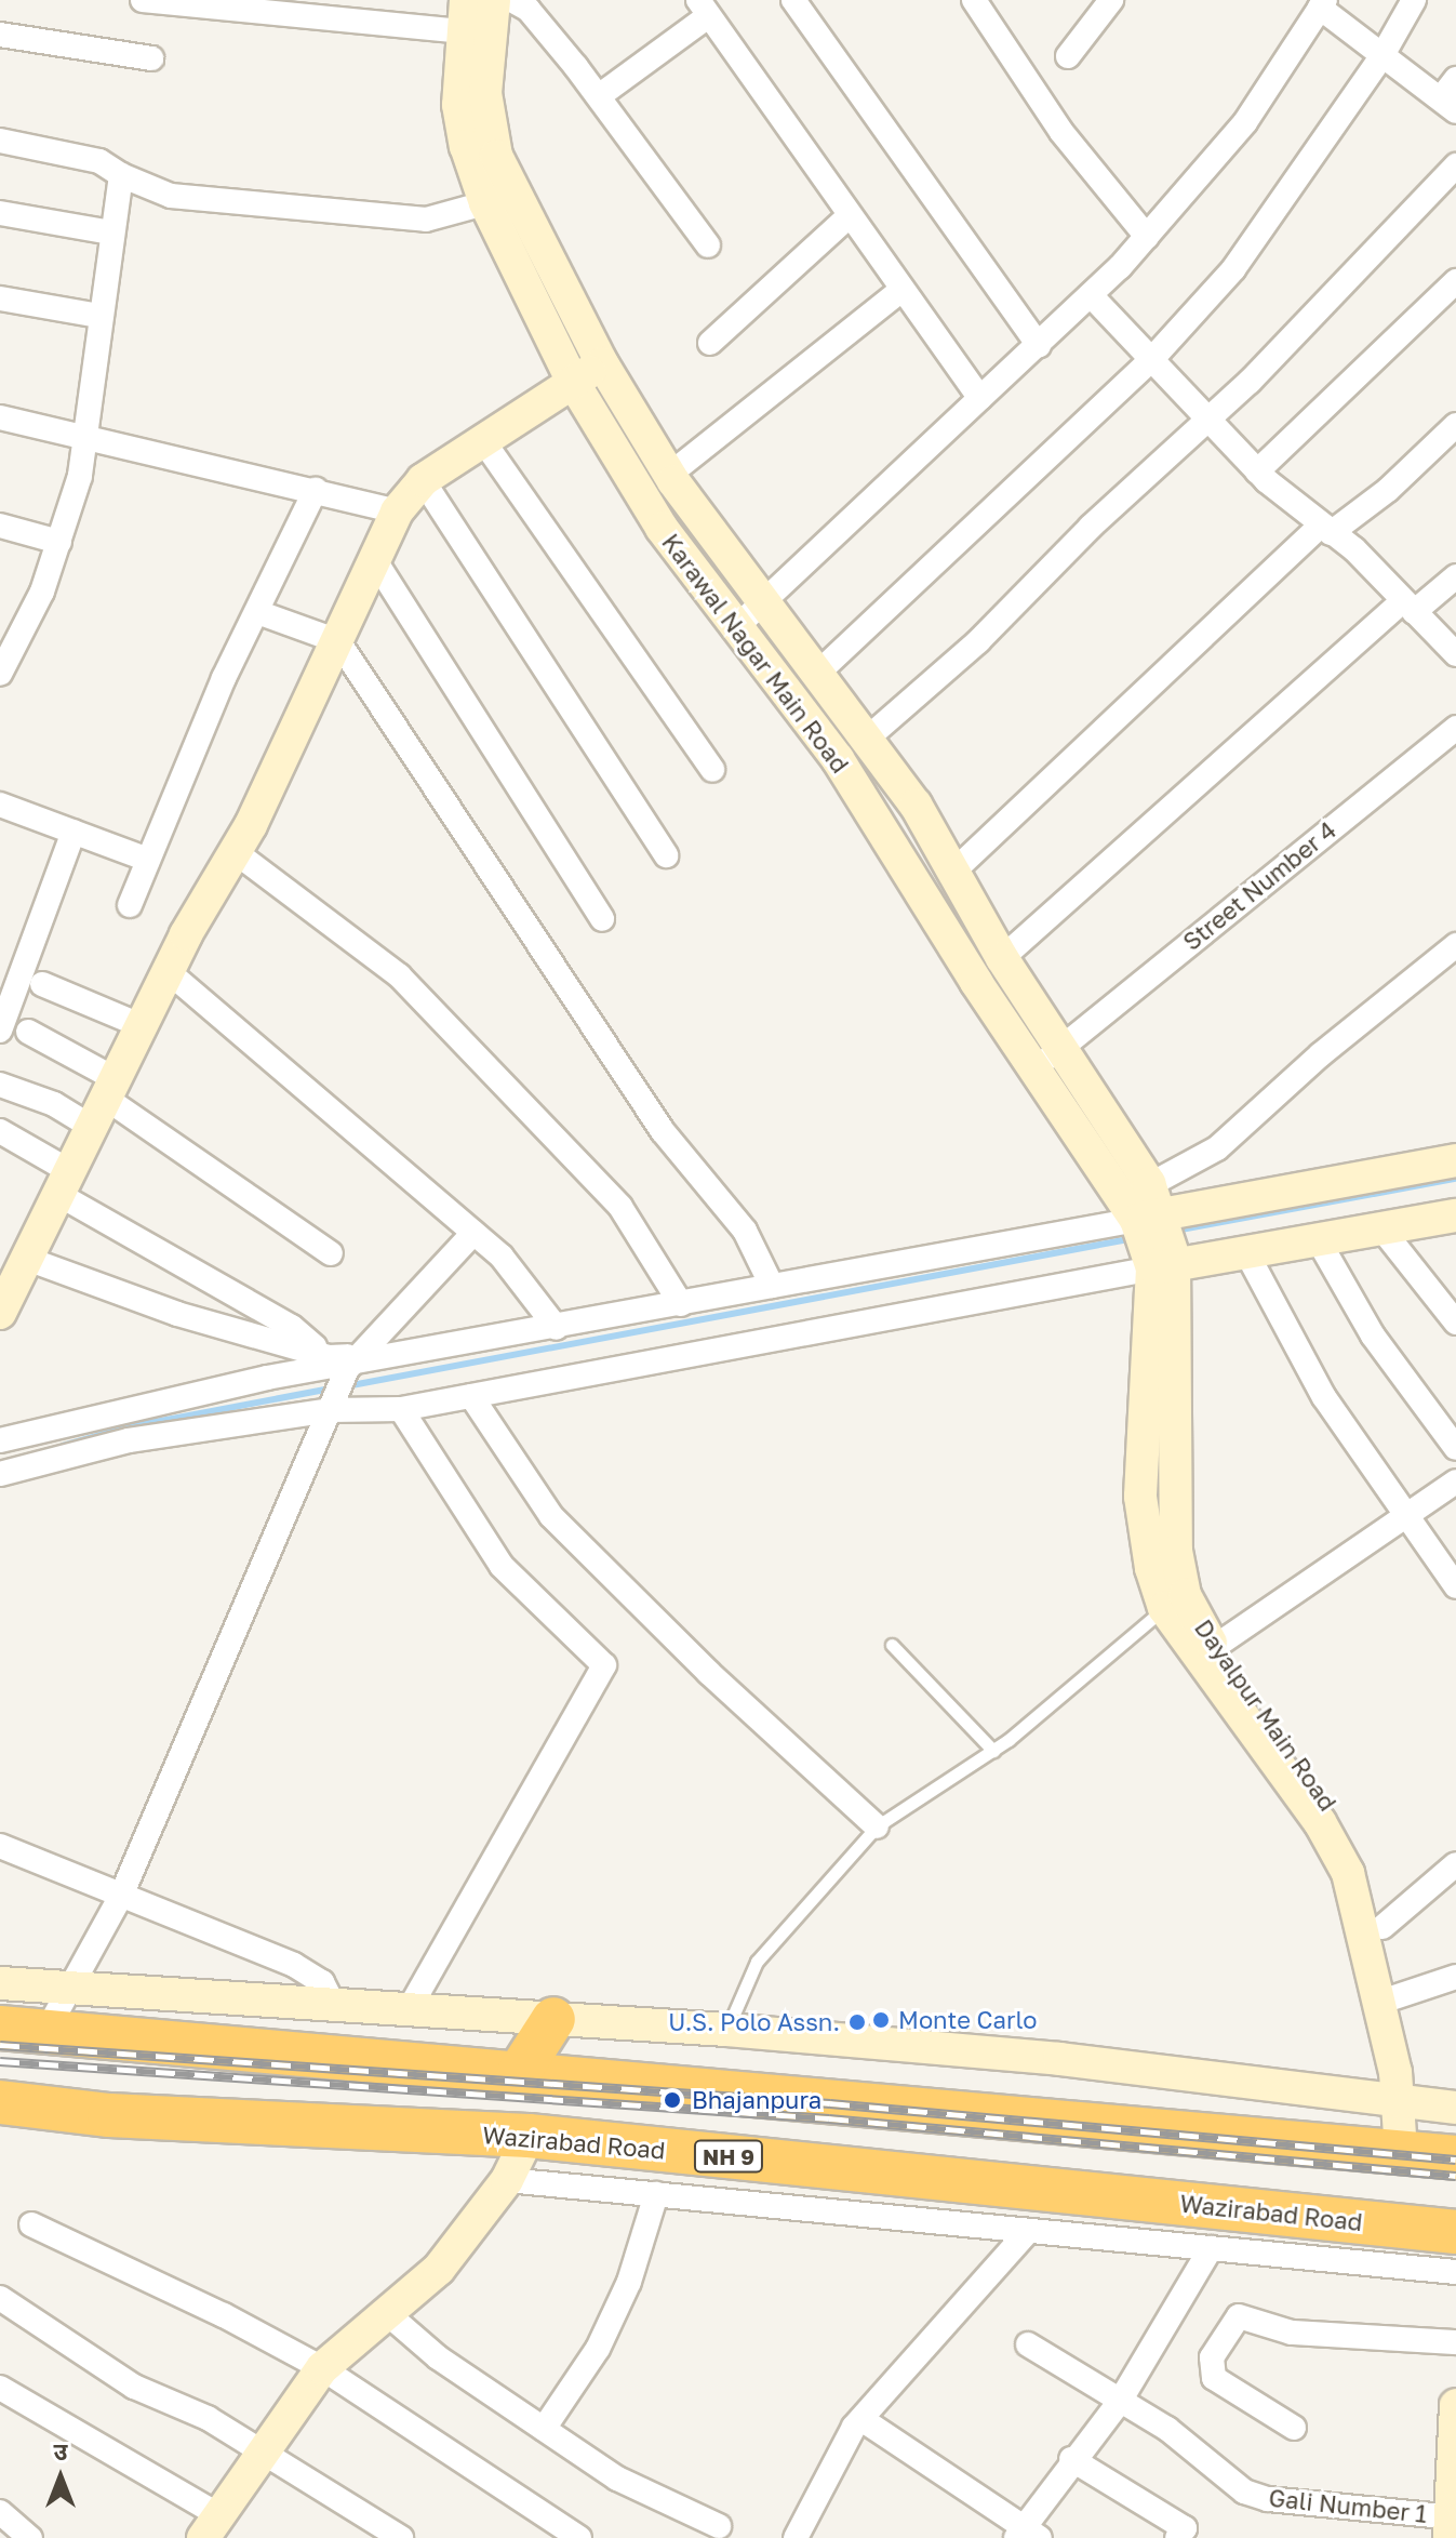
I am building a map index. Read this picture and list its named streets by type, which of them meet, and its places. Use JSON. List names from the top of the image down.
{
  "streets": {
    "highway": ["Wazirabad Road", "NH 9"],
    "street": [
      "Karawal Nagar Main Road",
      "Street Number 4",
      "Dayalpur Main Road",
      "Gali Number 1"
    ]
  },
  "crossings": [
    ["Karawal Nagar Main Road", "Street Number 4"],
    ["Karawal Nagar Main Road", "Dayalpur Main Road"]
  ],
  "places": ["Monte Carlo", "U.S. Polo Assn.", "Bhajanpura"],
  "north": "top"
}
